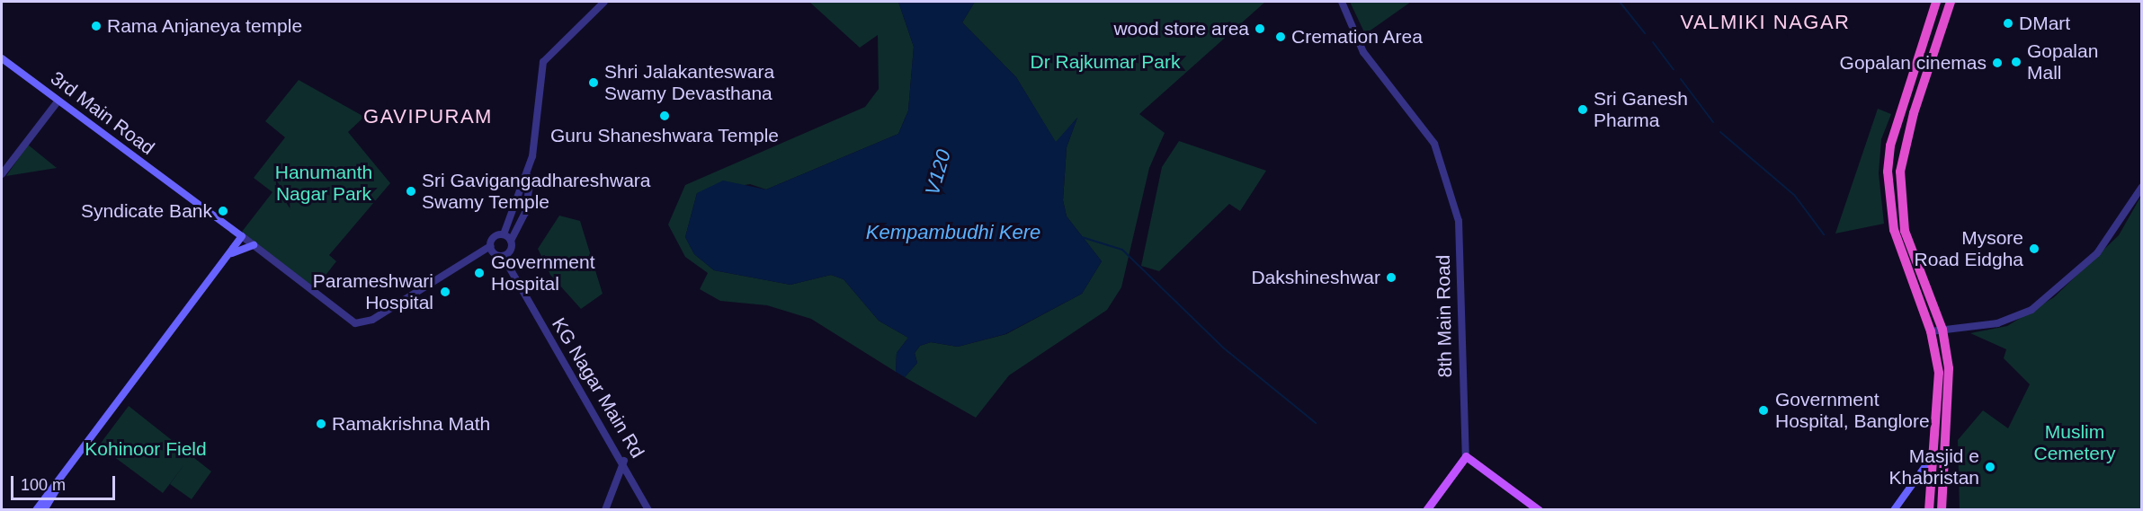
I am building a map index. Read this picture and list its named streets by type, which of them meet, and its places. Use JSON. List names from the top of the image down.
{
  "streets": {
    "main road": ["3rd Main Road"],
    "street": ["8th Main Road", "KG Nagar Main Rd"]
  },
  "districts": ["VALMIKI NAGAR", "GAVIPURAM"],
  "water": ["V120", "Kempambudhi Kere"],
  "parks": [
    "Dr Rajkumar Park",
    "Hanumanth Nagar Park",
    "Muslim Cemetery",
    "Kohinoor Field"
  ],
  "places": [
    "DMart",
    "Rama Anjaneya temple",
    "wood store area",
    "Cremation Area",
    "Gopalan Mall",
    "Gopalan cinemas",
    "Shri Jalakanteswara Swamy Devasthana",
    "Sri Ganesh Pharma",
    "Guru Shaneshwara Temple",
    "Sri Gavigangadhareshwara Swamy Temple",
    "Syndicate Bank",
    "Mysore Road Eidgha",
    "Government Hospital",
    "Dakshineshwar",
    "Parameshwari Hospital",
    "Government Hospital, Banglore",
    "Ramakrishna Math",
    "Masjid e Khabristan"
  ],
  "scale_bar": "100 m"
}
